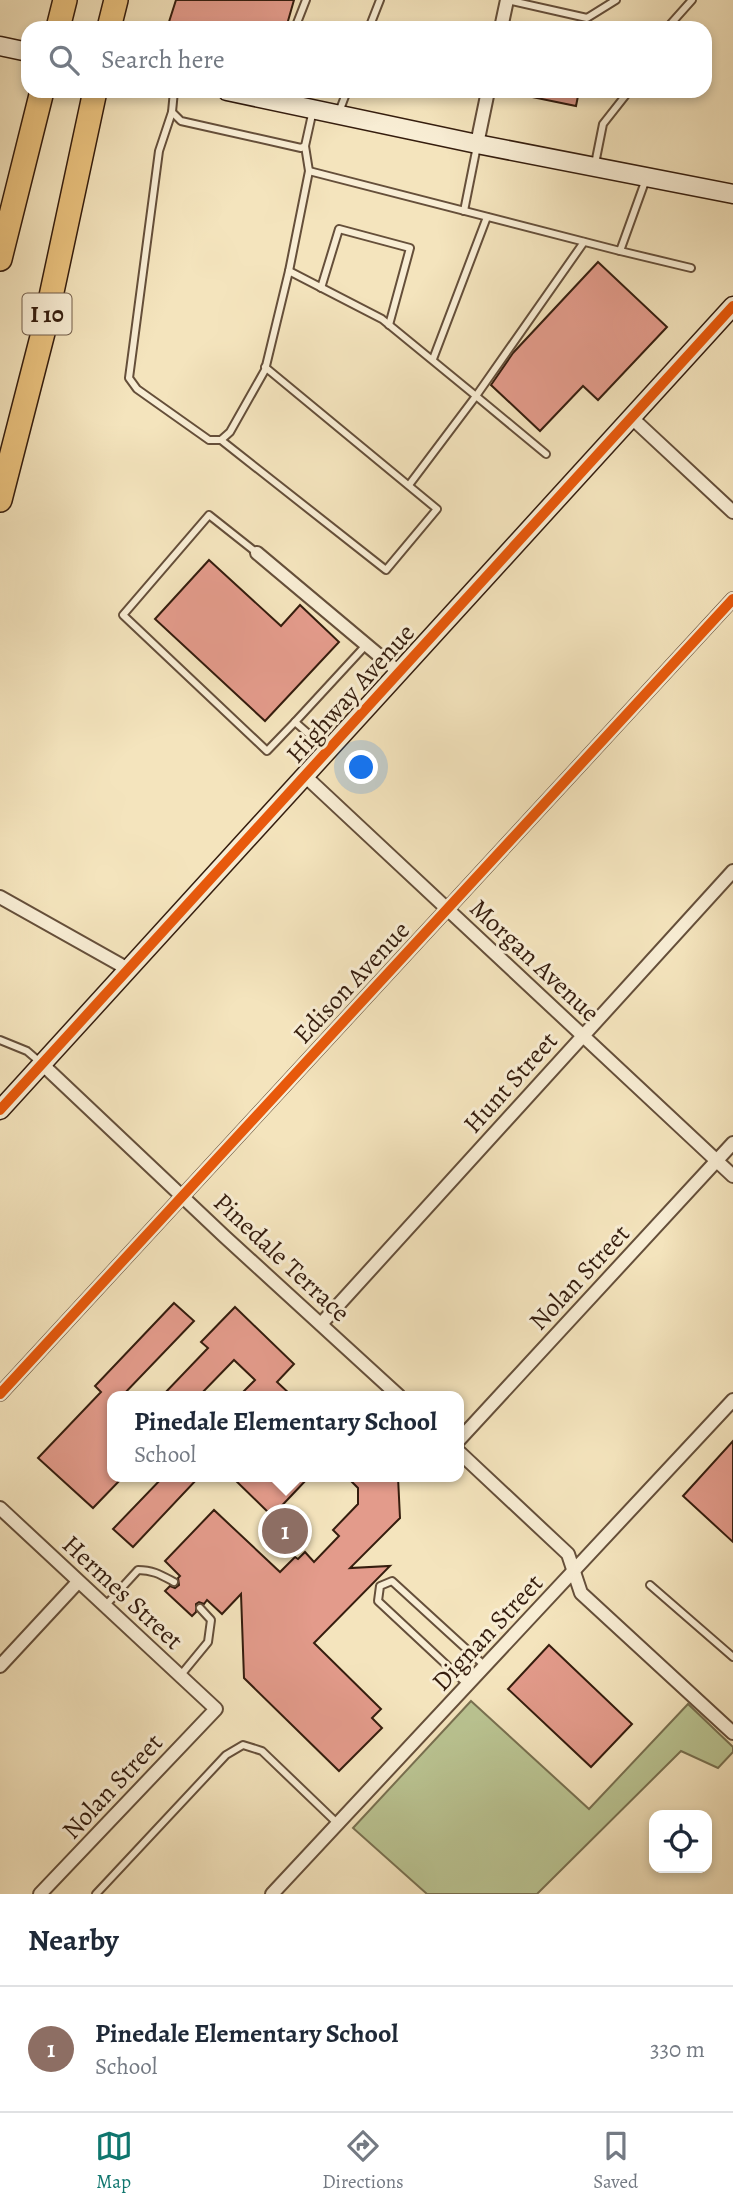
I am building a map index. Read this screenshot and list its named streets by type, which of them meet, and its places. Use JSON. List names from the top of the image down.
{
  "streets": {
    "highway": ["I 10"],
    "street": [
      "Highway Avenue",
      "Morgan Avenue",
      "Edison Avenue",
      "Hunt Street",
      "Pinedale Terrace",
      "Nolan Street",
      "Hermes Street",
      "Dignan Street"
    ]
  },
  "crossings": [
    ["Highway Avenue", "Morgan Avenue"],
    ["Highway Avenue", "Pinedale Terrace"],
    ["Morgan Avenue", "Edison Avenue"],
    ["Morgan Avenue", "Hunt Street"],
    ["Morgan Avenue", "Nolan Street"],
    ["Edison Avenue", "Pinedale Terrace"],
    ["Hunt Street", "Pinedale Terrace"],
    ["Nolan Street", "Hermes Street"]
  ],
  "page": {
    "search": "Search here",
    "popup": ["Pinedale Elementary School", "School"],
    "pins": "1",
    "heading": "Nearby",
    "list": [
      {
        "mark": "1",
        "name": "Pinedale Elementary School",
        "note": "School",
        "value": "330 m"
      }
    ],
    "nav": ["Map", "Directions", "Saved"]
  }
}
